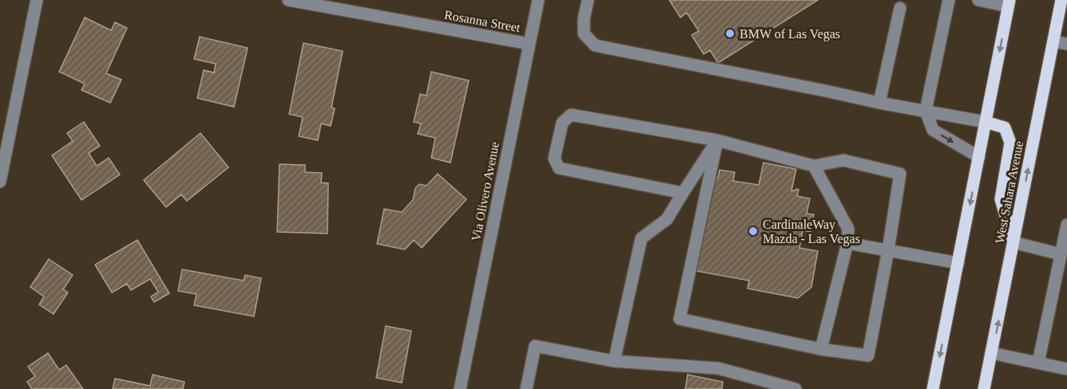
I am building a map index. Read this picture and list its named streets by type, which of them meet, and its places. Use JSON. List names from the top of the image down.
{
  "streets": {
    "main road": ["West Sahara Avenue"],
    "street": ["Rosanna Street", "Via Olivero Avenue"]
  },
  "crossings": [
    ["Rosanna Street", "Via Olivero Avenue"]
  ],
  "places": ["BMW of Las Vegas", "CardinaleWay Mazda - Las Vegas"]
}
